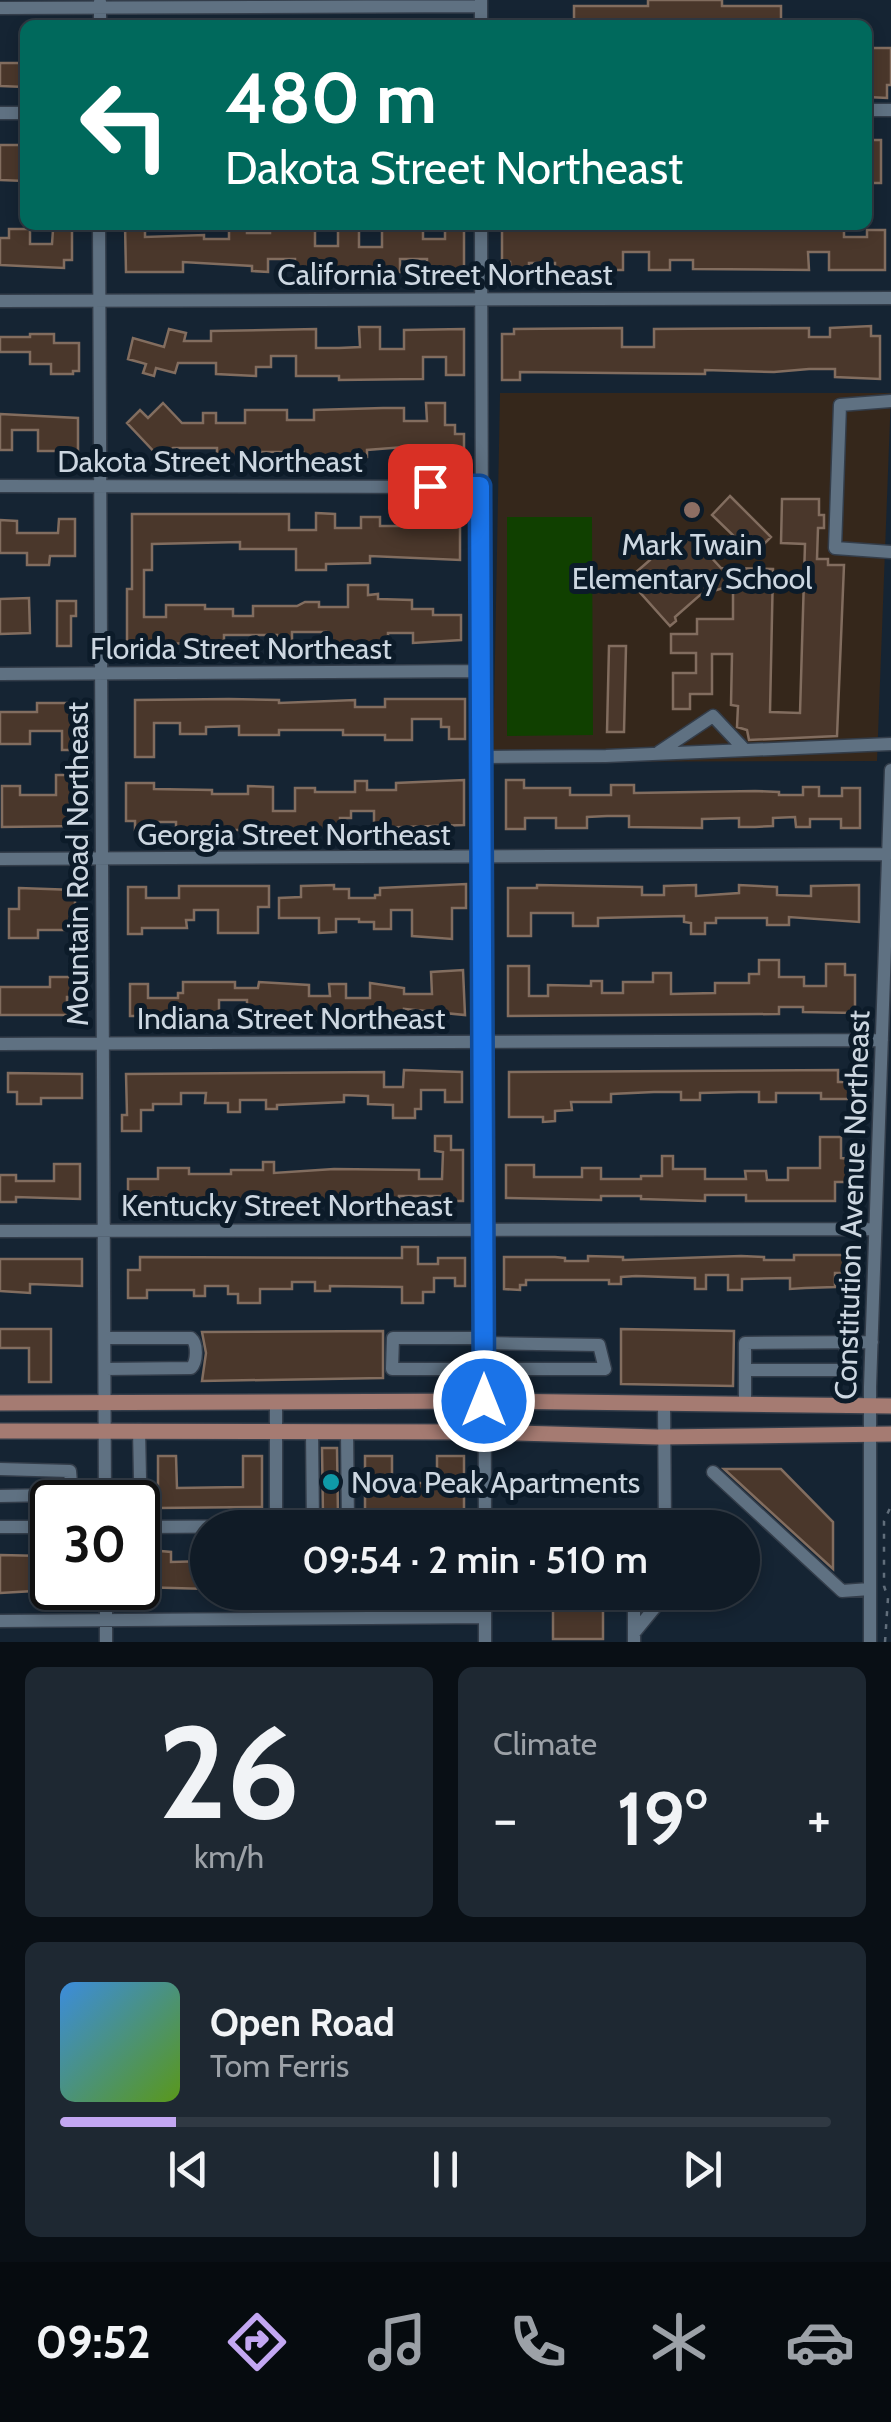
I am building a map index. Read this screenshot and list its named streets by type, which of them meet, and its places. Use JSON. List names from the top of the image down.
{
  "streets": {
    "street": [
      "California Street Northeast",
      "Dakota Street Northeast",
      "Florida Street Northeast",
      "Georgia Street Northeast",
      "Mountain Road Northeast",
      "Indiana Street Northeast",
      "Kentucky Street Northeast",
      "Constitution Avenue Northeast"
    ]
  },
  "crossings": [
    ["California Street Northeast", "Mountain Road Northeast"],
    ["Dakota Street Northeast", "Mountain Road Northeast"],
    ["Florida Street Northeast", "Mountain Road Northeast"],
    ["Georgia Street Northeast", "Mountain Road Northeast"],
    ["Georgia Street Northeast", "Constitution Avenue Northeast"],
    ["Mountain Road Northeast", "Indiana Street Northeast"],
    ["Mountain Road Northeast", "Kentucky Street Northeast"],
    ["Indiana Street Northeast", "Constitution Avenue Northeast"],
    ["Kentucky Street Northeast", "Constitution Avenue Northeast"]
  ],
  "places": ["Mark Twain Elementary School", "Nova Peak Apartments"],
  "page": {
    "turn": ["480 m", "Dakota Street Northeast"],
    "limit": "30",
    "trip": "09:54 · 2 min · 510 m",
    "tile": [
      ["26", "km/h"],
      "Climate"
    ],
    "heat": ["−", "19°", "+"],
    "song": ["Open Road", "Tom Ferris"],
    "tabs": "09:52"
  }
}
